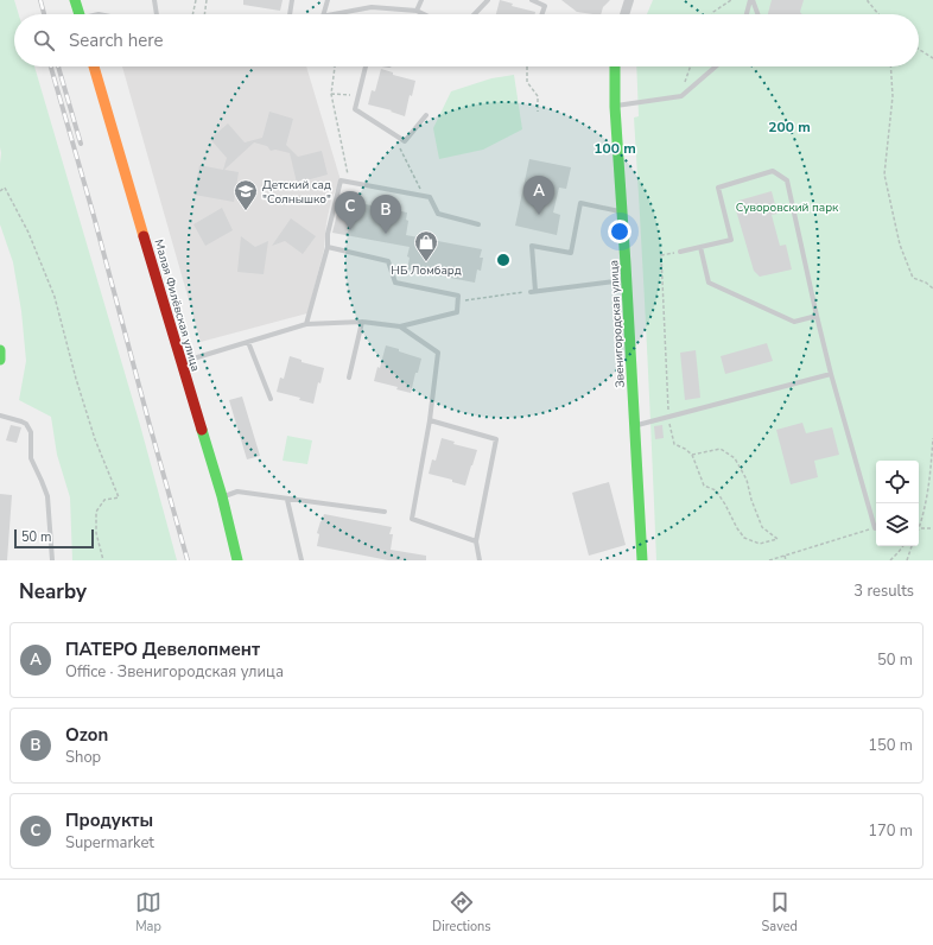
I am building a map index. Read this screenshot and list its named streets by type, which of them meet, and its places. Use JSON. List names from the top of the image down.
{
  "streets": {
    "street": ["Малая Филёвская улица", "Звенигородская улица"]
  },
  "parks": ["Суворовский парк"],
  "places": {
    "school or university": ["Детский сад \"Солнышко\""],
    "shop": ["НБ Ломбард"]
  },
  "scale_bar": "50 m",
  "page": {
    "search": "Search here",
    "pins": ["A", "C", "B"],
    "scale": "50 m",
    "heading": ["Nearby", "3 results"],
    "list": [
      {
        "mark": "A",
        "name": "ПАТЕРО Девелопмент",
        "note": "Office · Звенигородская улица",
        "value": "50 m"
      },
      {
        "mark": "B",
        "name": "Ozon",
        "note": "Shop",
        "value": "150 m"
      },
      {
        "mark": "C",
        "name": "Продукты",
        "note": "Supermarket",
        "value": "170 m"
      }
    ],
    "nav": ["Map", "Directions", "Saved"]
  },
  "rings": ["200 m", "100 m"]
}
